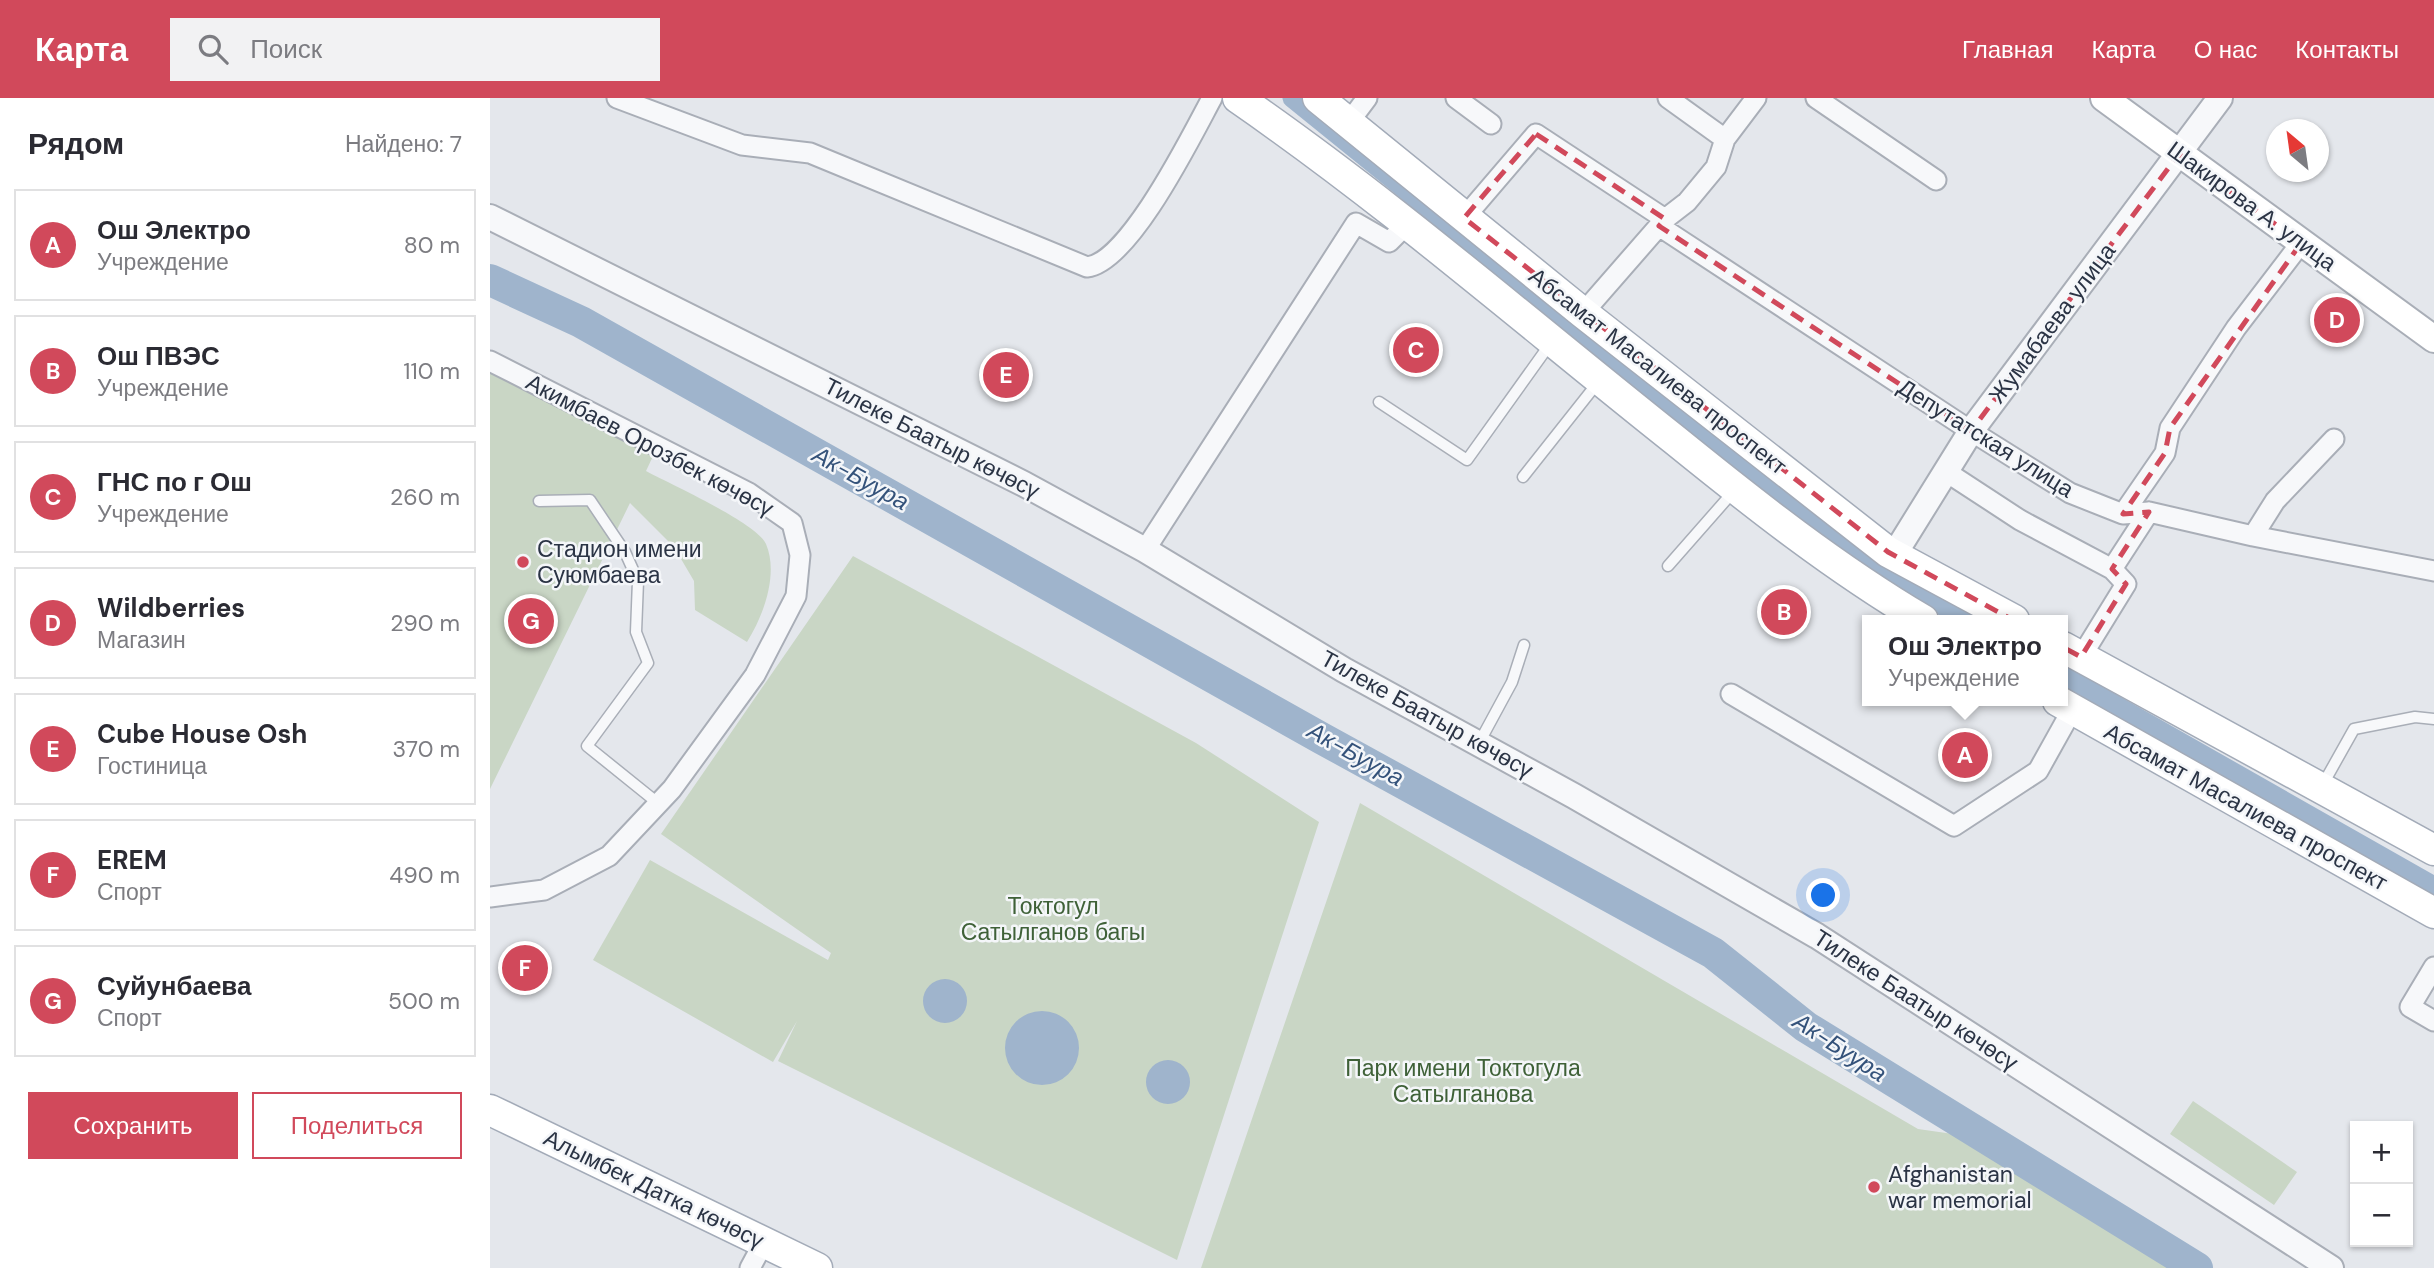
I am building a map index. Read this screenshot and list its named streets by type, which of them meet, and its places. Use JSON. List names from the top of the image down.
{
  "streets": {
    "main road": ["Шакирова А. улица", "Абсамат Масалиева проспект", "Алымбек Датка көчөсү"],
    "street": [
      "Жумабаева улица",
      "Тилеке Баатыр көчөсү",
      "Депутатская улица",
      "Акимбаев Орозбек көчөсү"
    ]
  },
  "crossings": [
    ["Шакирова А. улица", "Жумабаева улица"],
    ["Жумабаева улица", "Абсамат Масалиева проспект"],
    ["Жумабаева улица", "Депутатская улица"],
    ["Абсамат Масалиева проспект", "Депутатская улица"]
  ],
  "water": ["Ак-Буура"],
  "parks": ["Токтогул Сатылганов багы", "Парк имени Токтогула Сатылганова"],
  "places": ["Стадион имени Суюмбаева", "Afghanistan war memorial"],
  "north": "top left",
  "page": {
    "header": "Карта",
    "search": "Поиск",
    "nav": [
      "Главная",
      "Карта",
      "О нас",
      "Контакты"
    ],
    "heading": ["Рядом", "Найдено: 7"],
    "list": [
      {
        "mark": "A",
        "name": "Ош Электро",
        "note": "Учреждение",
        "value": "80 m"
      },
      {
        "mark": "B",
        "name": "Ош ПВЭС",
        "note": "Учреждение",
        "value": "110 m"
      },
      {
        "mark": "C",
        "name": "ГНС по г Ош",
        "note": "Учреждение",
        "value": "260 m"
      },
      {
        "mark": "D",
        "name": "Wildberries",
        "note": "Магазин",
        "value": "290 m"
      },
      {
        "mark": "E",
        "name": "Cube House Osh",
        "note": "Гостиница",
        "value": "370 m"
      },
      {
        "mark": "F",
        "name": "EREM",
        "note": "Спорт",
        "value": "490 m"
      },
      {
        "mark": "G",
        "name": "Суйунбаева",
        "note": "Спорт",
        "value": "500 m"
      }
    ],
    "pins": [
      "D",
      "C",
      "E",
      "B",
      "G",
      "A",
      "F"
    ],
    "popup": ["Ош Электро", "Учреждение"],
    "buttons": ["Сохранить", "Поделиться"],
    "map_buttons": ["+", "−"]
  }
}
